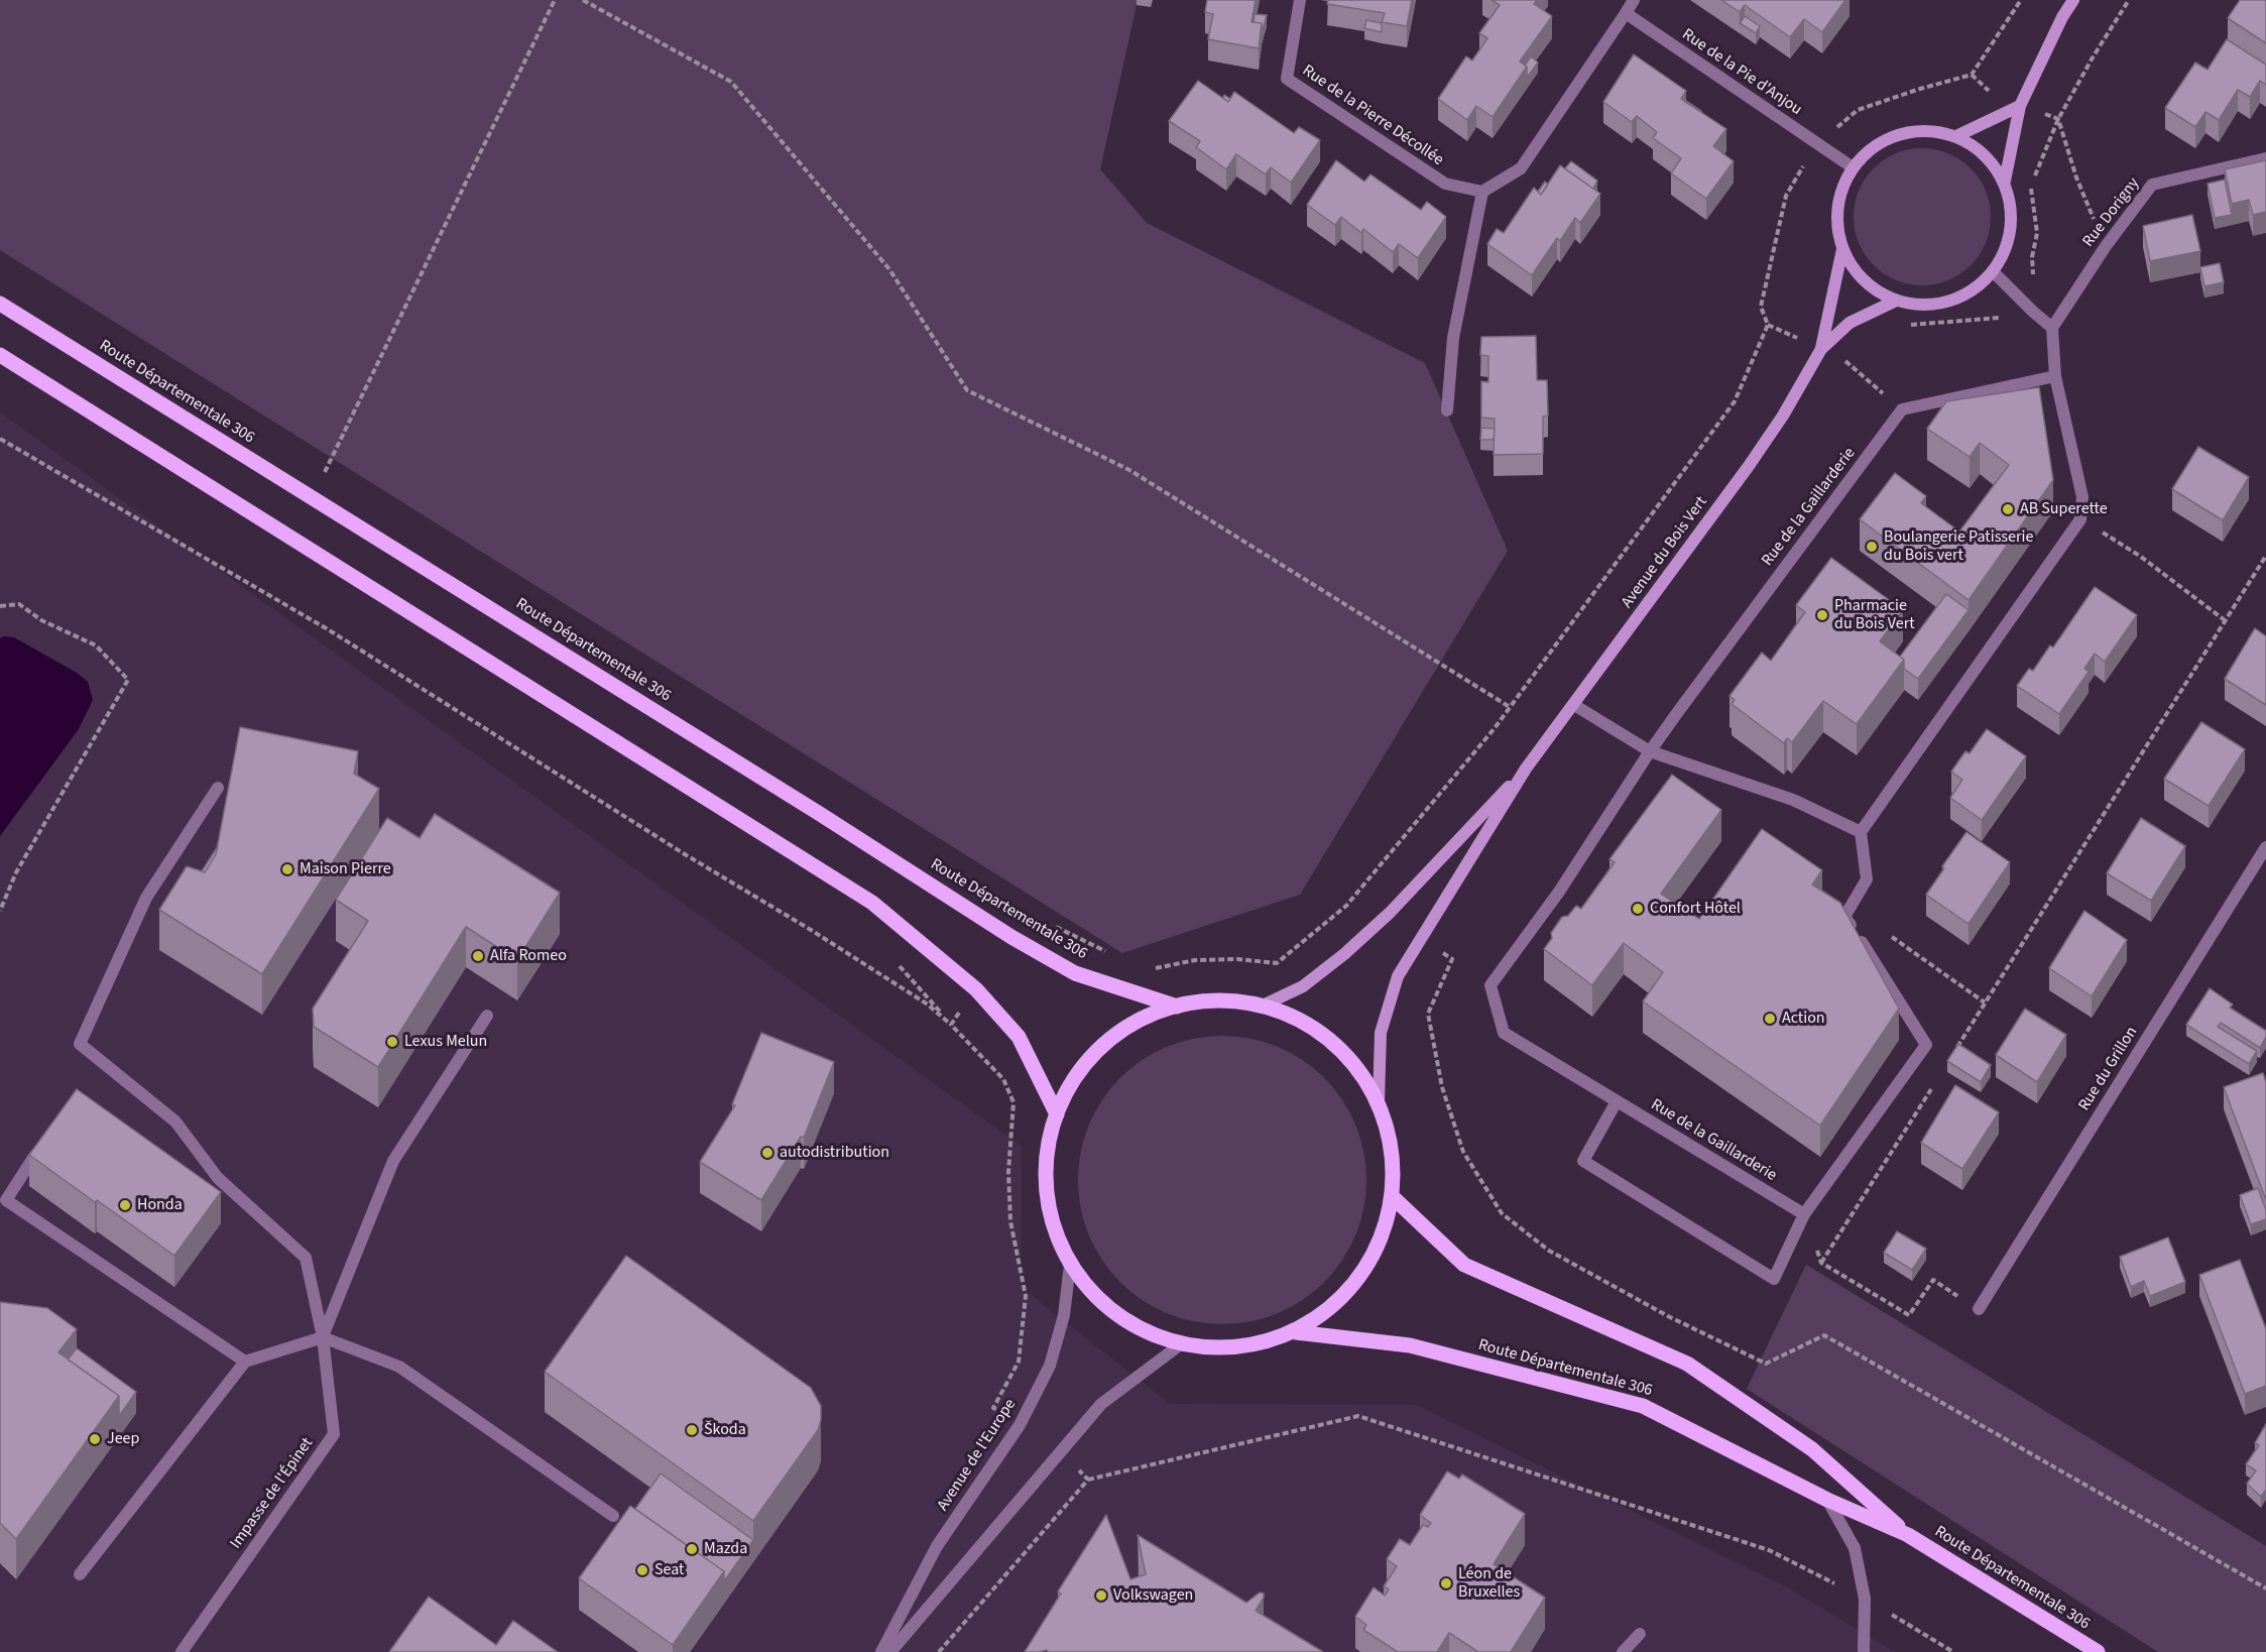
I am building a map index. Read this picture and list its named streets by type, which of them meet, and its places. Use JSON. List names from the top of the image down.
{
  "streets": {
    "main road": ["Route Départementale 306"],
    "street": [
      "Rue de la Pie d'Anjou",
      "Rue de la Pierre Décollée",
      "Rue Dorigny",
      "Rue de la Gaillarderie",
      "Avenue du Bois Vert",
      "Rue du Grillon",
      "Avenue de l'Europe",
      "Impasse de l'Épinet"
    ]
  },
  "crossings": [
    ["Rue de la Pie d'Anjou", "Avenue du Bois Vert"]
  ],
  "places": [
    "AB Superette",
    "Boulangerie Patisserie du Bois vert",
    "Pharmacie du Bois Vert",
    "Maison Pierre",
    "Confort Hôtel",
    "Alfa Romeo",
    "Action",
    "Lexus Melun",
    "autodistribution",
    "Honda",
    "Škoda",
    "Jeep",
    "Mazda",
    "Seat",
    "Léon de Bruxelles",
    "Volkswagen"
  ]
}
